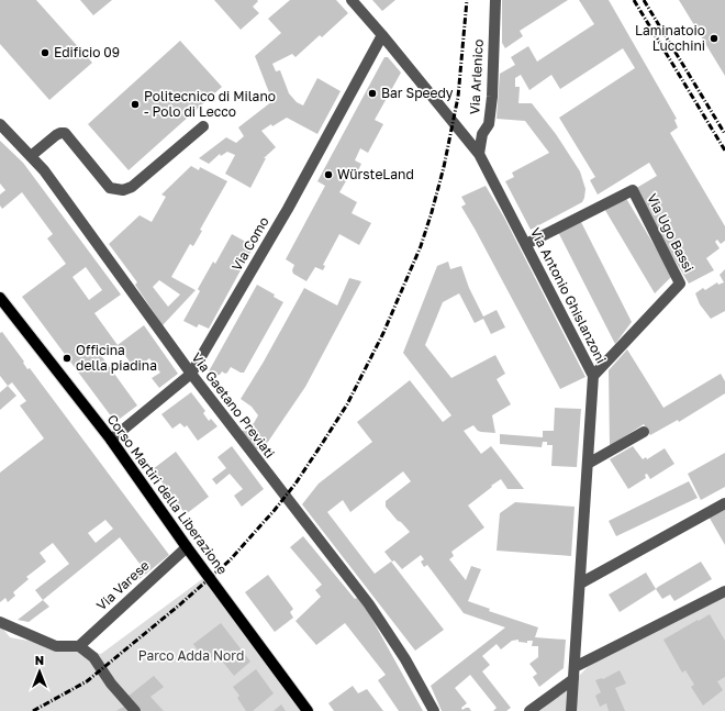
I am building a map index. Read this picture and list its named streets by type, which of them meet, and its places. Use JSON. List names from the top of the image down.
{
  "streets": {
    "main road": ["Corso Martiri della Liberazione"],
    "street": [
      "Via Arlenico",
      "Via Ugo Bassi",
      "Via Como",
      "Via Antonio Ghislanzoni",
      "Via Gaetano Previati",
      "Via Varese"
    ]
  },
  "crossings": [
    ["Via Arlenico", "Via Antonio Ghislanzoni"],
    ["Via Ugo Bassi", "Via Antonio Ghislanzoni"],
    ["Via Como", "Via Antonio Ghislanzoni"],
    ["Via Como", "Via Gaetano Previati"],
    ["Via Como", "Corso Martiri della Liberazione"],
    ["Corso Martiri della Liberazione", "Via Varese"]
  ],
  "parks": ["Parco Adda Nord"],
  "places": [
    "Laminatoio Lucchini",
    "Edificio 09",
    "Bar Speedy",
    "Politecnico di Milano - Polo di Lecco",
    "WürsteLand",
    "Officina della piadina"
  ],
  "north": "top"
}
